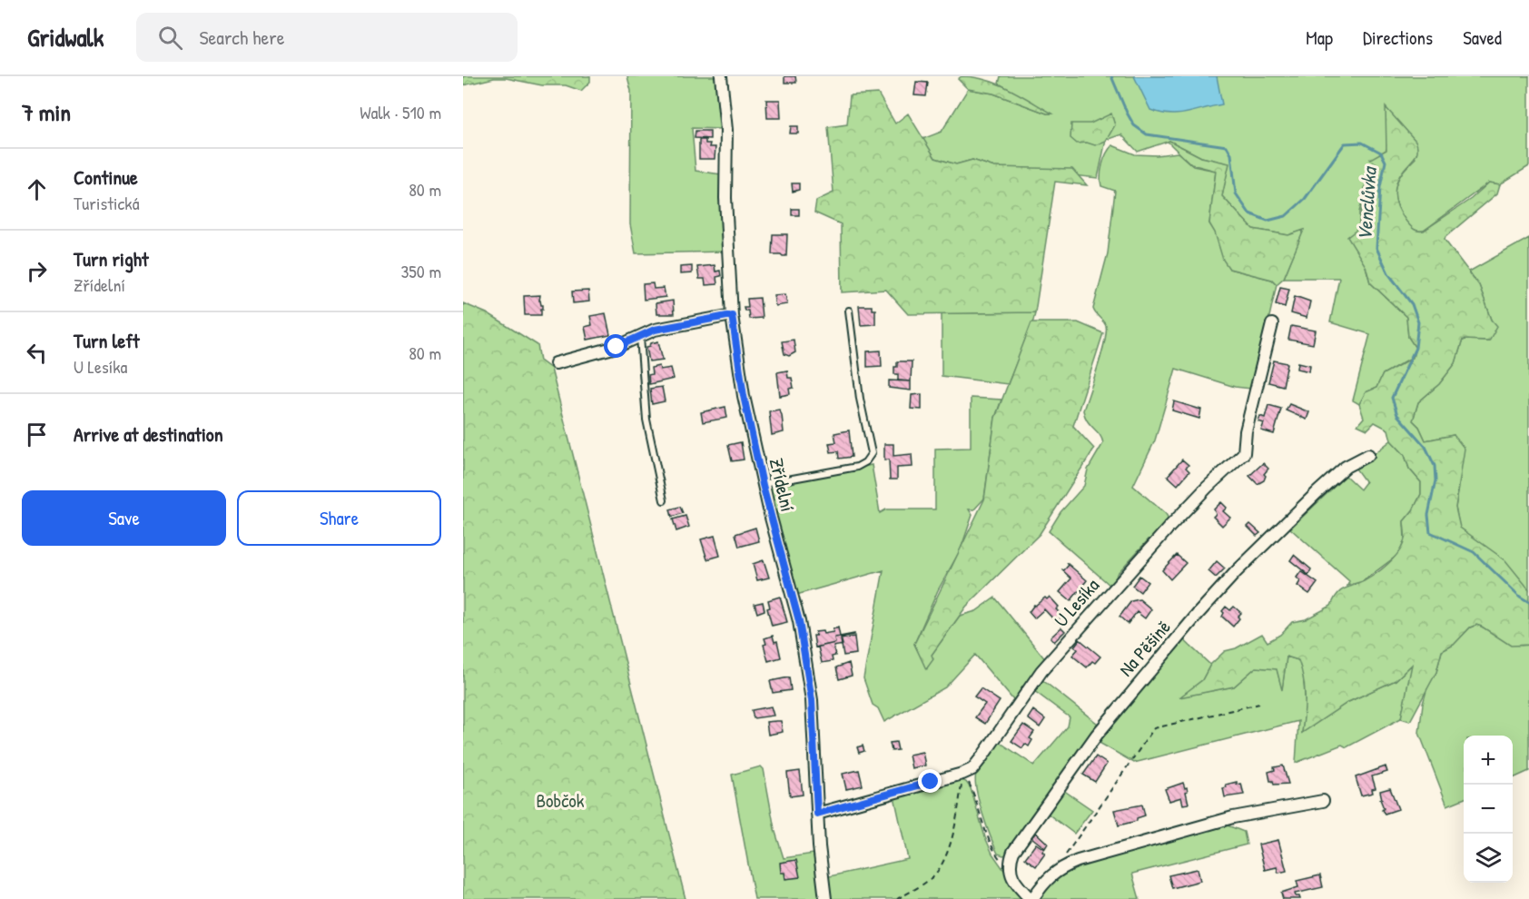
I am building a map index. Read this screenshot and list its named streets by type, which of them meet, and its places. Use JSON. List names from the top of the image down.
{
  "streets": {
    "street": ["Zřídelní", "U Lesíka", "Na Pěšině"]
  },
  "crossings": [
    ["Zřídelní", "U Lesíka"]
  ],
  "water": ["Venclůvka"],
  "parks": ["Bobčok"],
  "page": {
    "header": "Gridwalk",
    "search": "Search here",
    "nav": ["Map", "Directions", "Saved"],
    "heading": ["7 min", "Walk · 510 m"],
    "list": [
      ["Continue", "Turistická", "80 m"],
      ["Turn right", "Zřídelní", "350 m"],
      ["Turn left", "U Lesíka", "80 m"],
      "Arrive at destination"
    ],
    "buttons": ["Save", "Share"],
    "map_buttons": ["+", "−"]
  }
}
